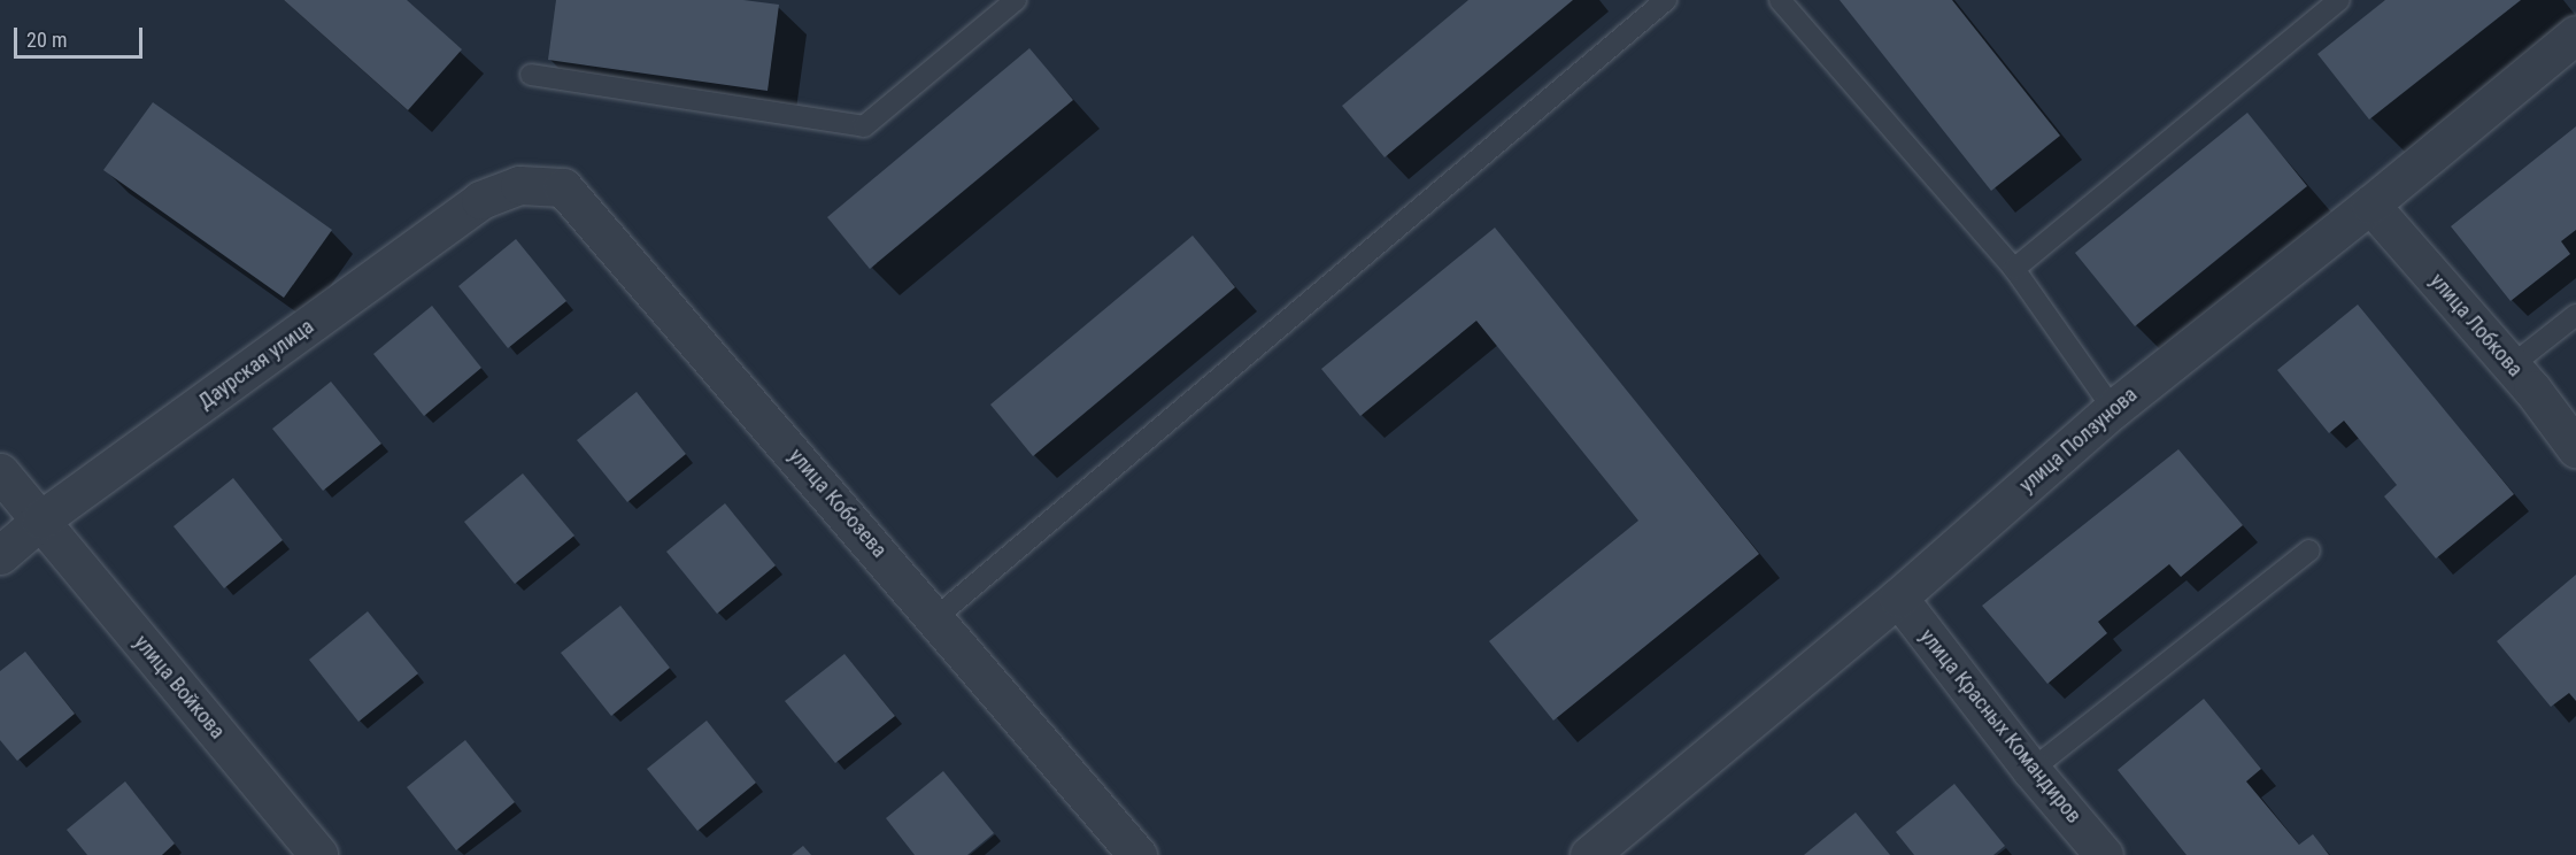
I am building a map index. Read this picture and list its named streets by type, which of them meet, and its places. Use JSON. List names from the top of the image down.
{
  "streets": {
    "street": [
      "улица Лобкова",
      "Даурская улица",
      "улица Ползунова",
      "улица Кобозева",
      "улица Войкова",
      "улица Красных Командиров"
    ]
  },
  "crossings": [
    ["улица Лобкова", "улица Ползунова"],
    ["Даурская улица", "улица Кобозева"],
    ["Даурская улица", "улица Войкова"],
    ["улица Ползунова", "улица Красных Командиров"]
  ],
  "scale_bar": "20 m"
}
